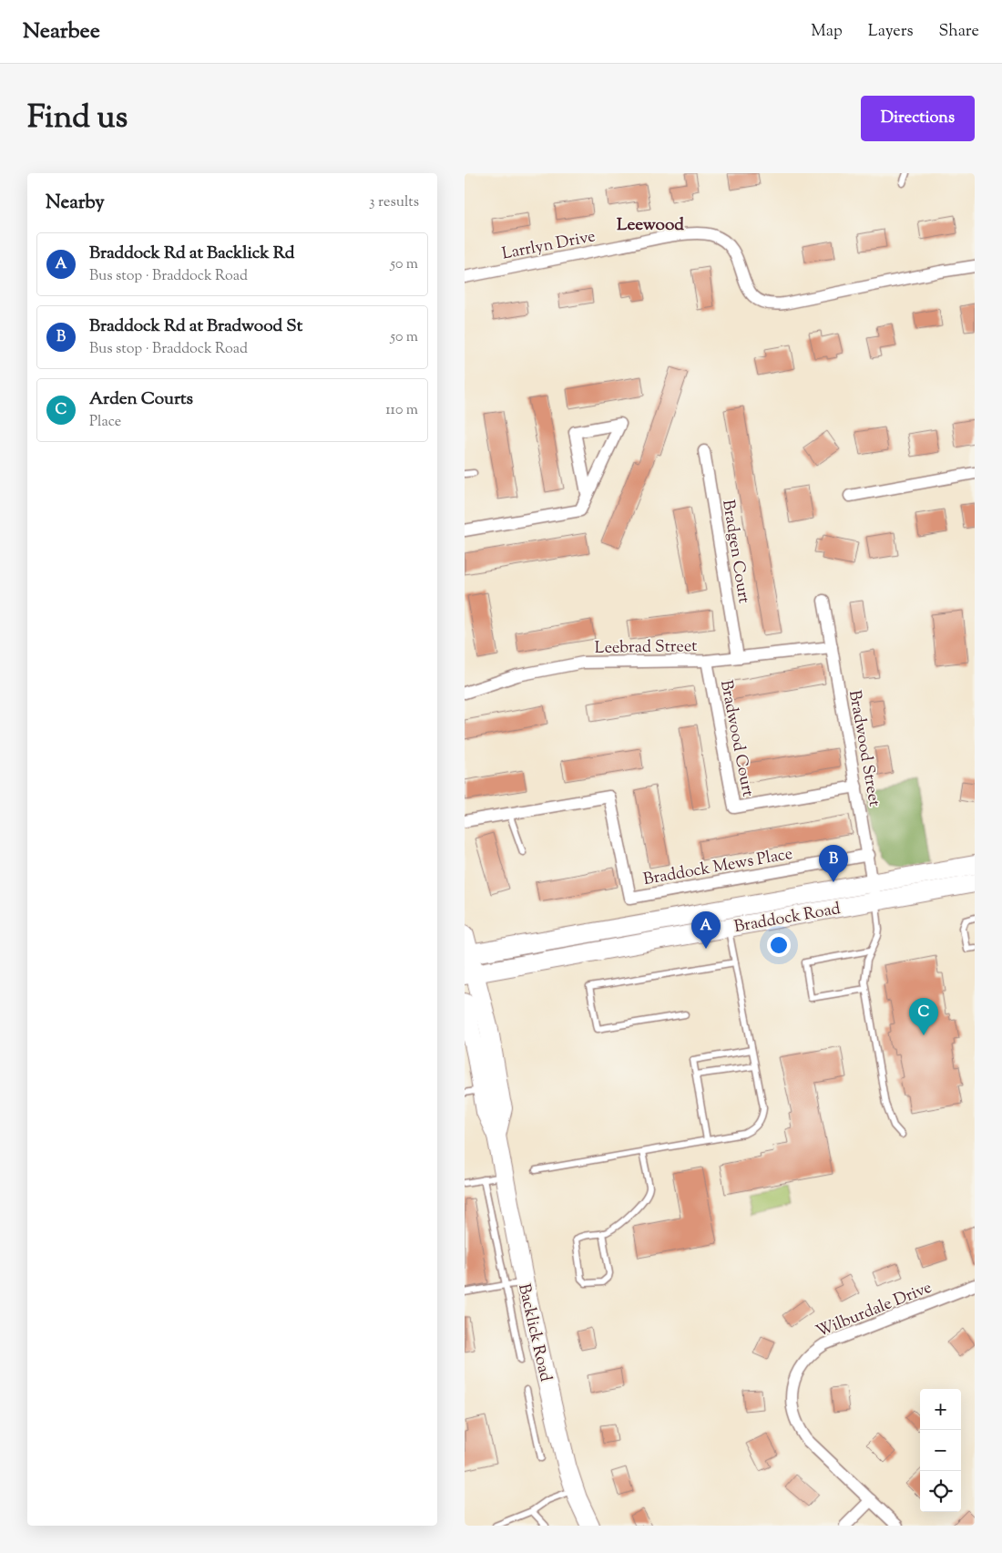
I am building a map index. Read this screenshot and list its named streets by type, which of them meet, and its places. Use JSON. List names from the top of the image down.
{
  "streets": {
    "main road": ["Braddock Road", "Backlick Road"],
    "street": [
      "Larrlyn Drive",
      "Bradgen Court",
      "Leebrad Street",
      "Bradwood Court",
      "Bradwood Street",
      "Braddock Mews Place",
      "Wilburdale Drive"
    ]
  },
  "crossings": [
    ["Bradgen Court", "Leebrad Street"],
    ["Leebrad Street", "Bradwood Court"],
    ["Leebrad Street", "Bradwood Street"],
    ["Bradwood Court", "Bradwood Street"],
    ["Bradwood Street", "Braddock Mews Place"],
    ["Bradwood Street", "Braddock Road"],
    ["Braddock Road", "Backlick Road"]
  ],
  "districts": ["Leewood"],
  "page": {
    "header": "Nearbee",
    "nav": ["Map", "Layers", "Share"],
    "title": "Find us",
    "buttons": "Directions",
    "heading": ["Nearby", "3 results"],
    "list": [
      {
        "mark": "A",
        "name": "Braddock Rd at Backlick Rd",
        "note": "Bus stop · Braddock Road",
        "value": "50 m"
      },
      {
        "mark": "B",
        "name": "Braddock Rd at Bradwood St",
        "note": "Bus stop · Braddock Road",
        "value": "50 m"
      },
      {
        "mark": "C",
        "name": "Arden Courts",
        "note": "Place",
        "value": "110 m"
      }
    ],
    "pins": ["B", "A", "C"],
    "map_buttons": ["+", "−"]
  }
}
